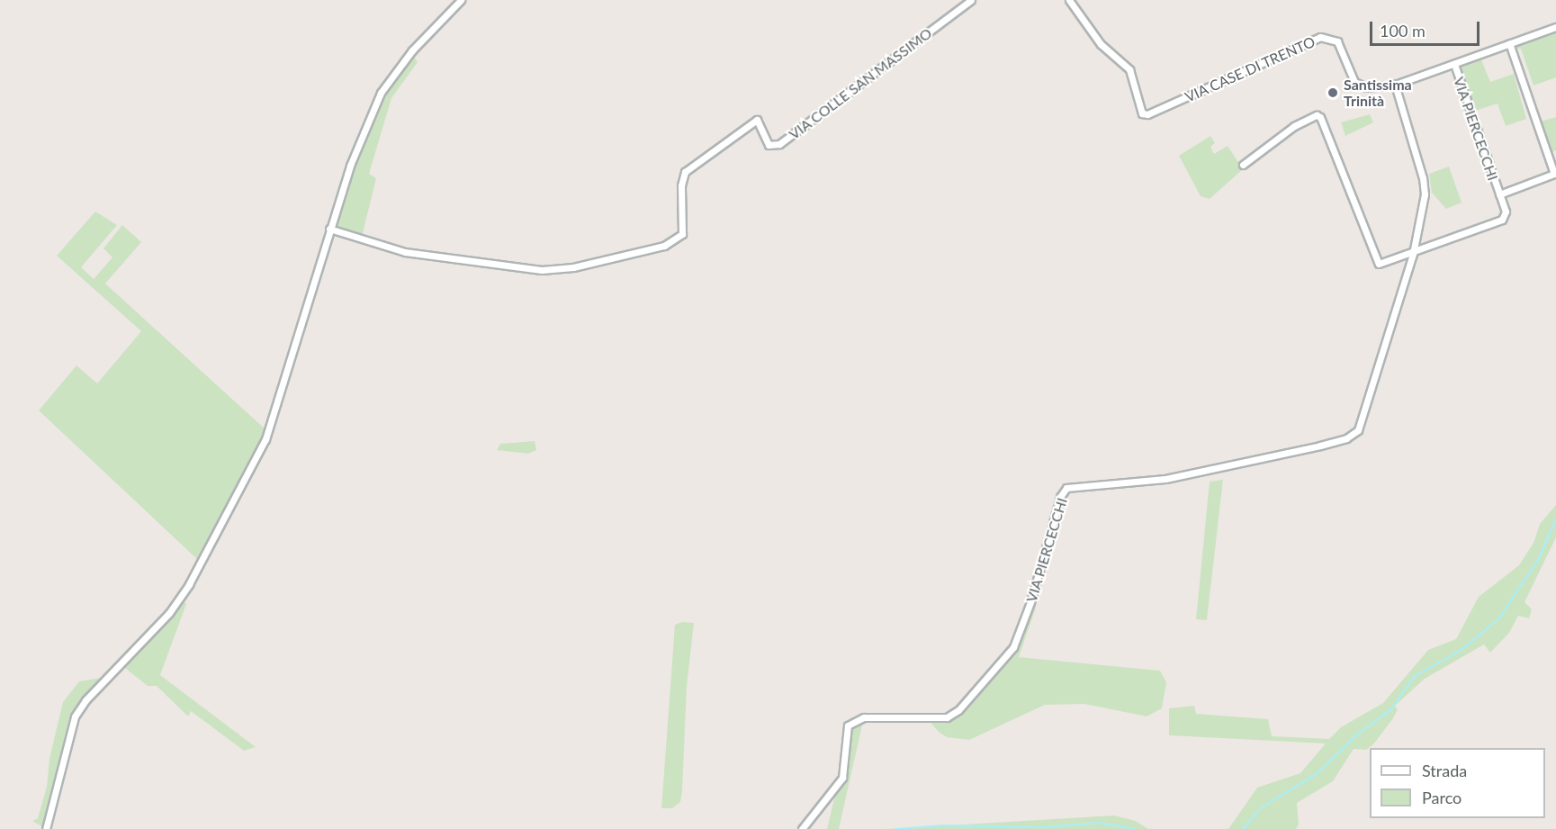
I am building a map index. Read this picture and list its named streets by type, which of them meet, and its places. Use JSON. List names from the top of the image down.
{
  "streets": {
    "street": ["VIA CASE DI TRENTO", "VIA COLLE SAN MASSIMO", "VIA PIERCECCHI"]
  },
  "crossings": [
    ["VIA CASE DI TRENTO", "VIA PIERCECCHI"]
  ],
  "places": ["Santissima Trinità"],
  "legend": ["Strada", "Parco"],
  "scale_bar": "100 m"
}
